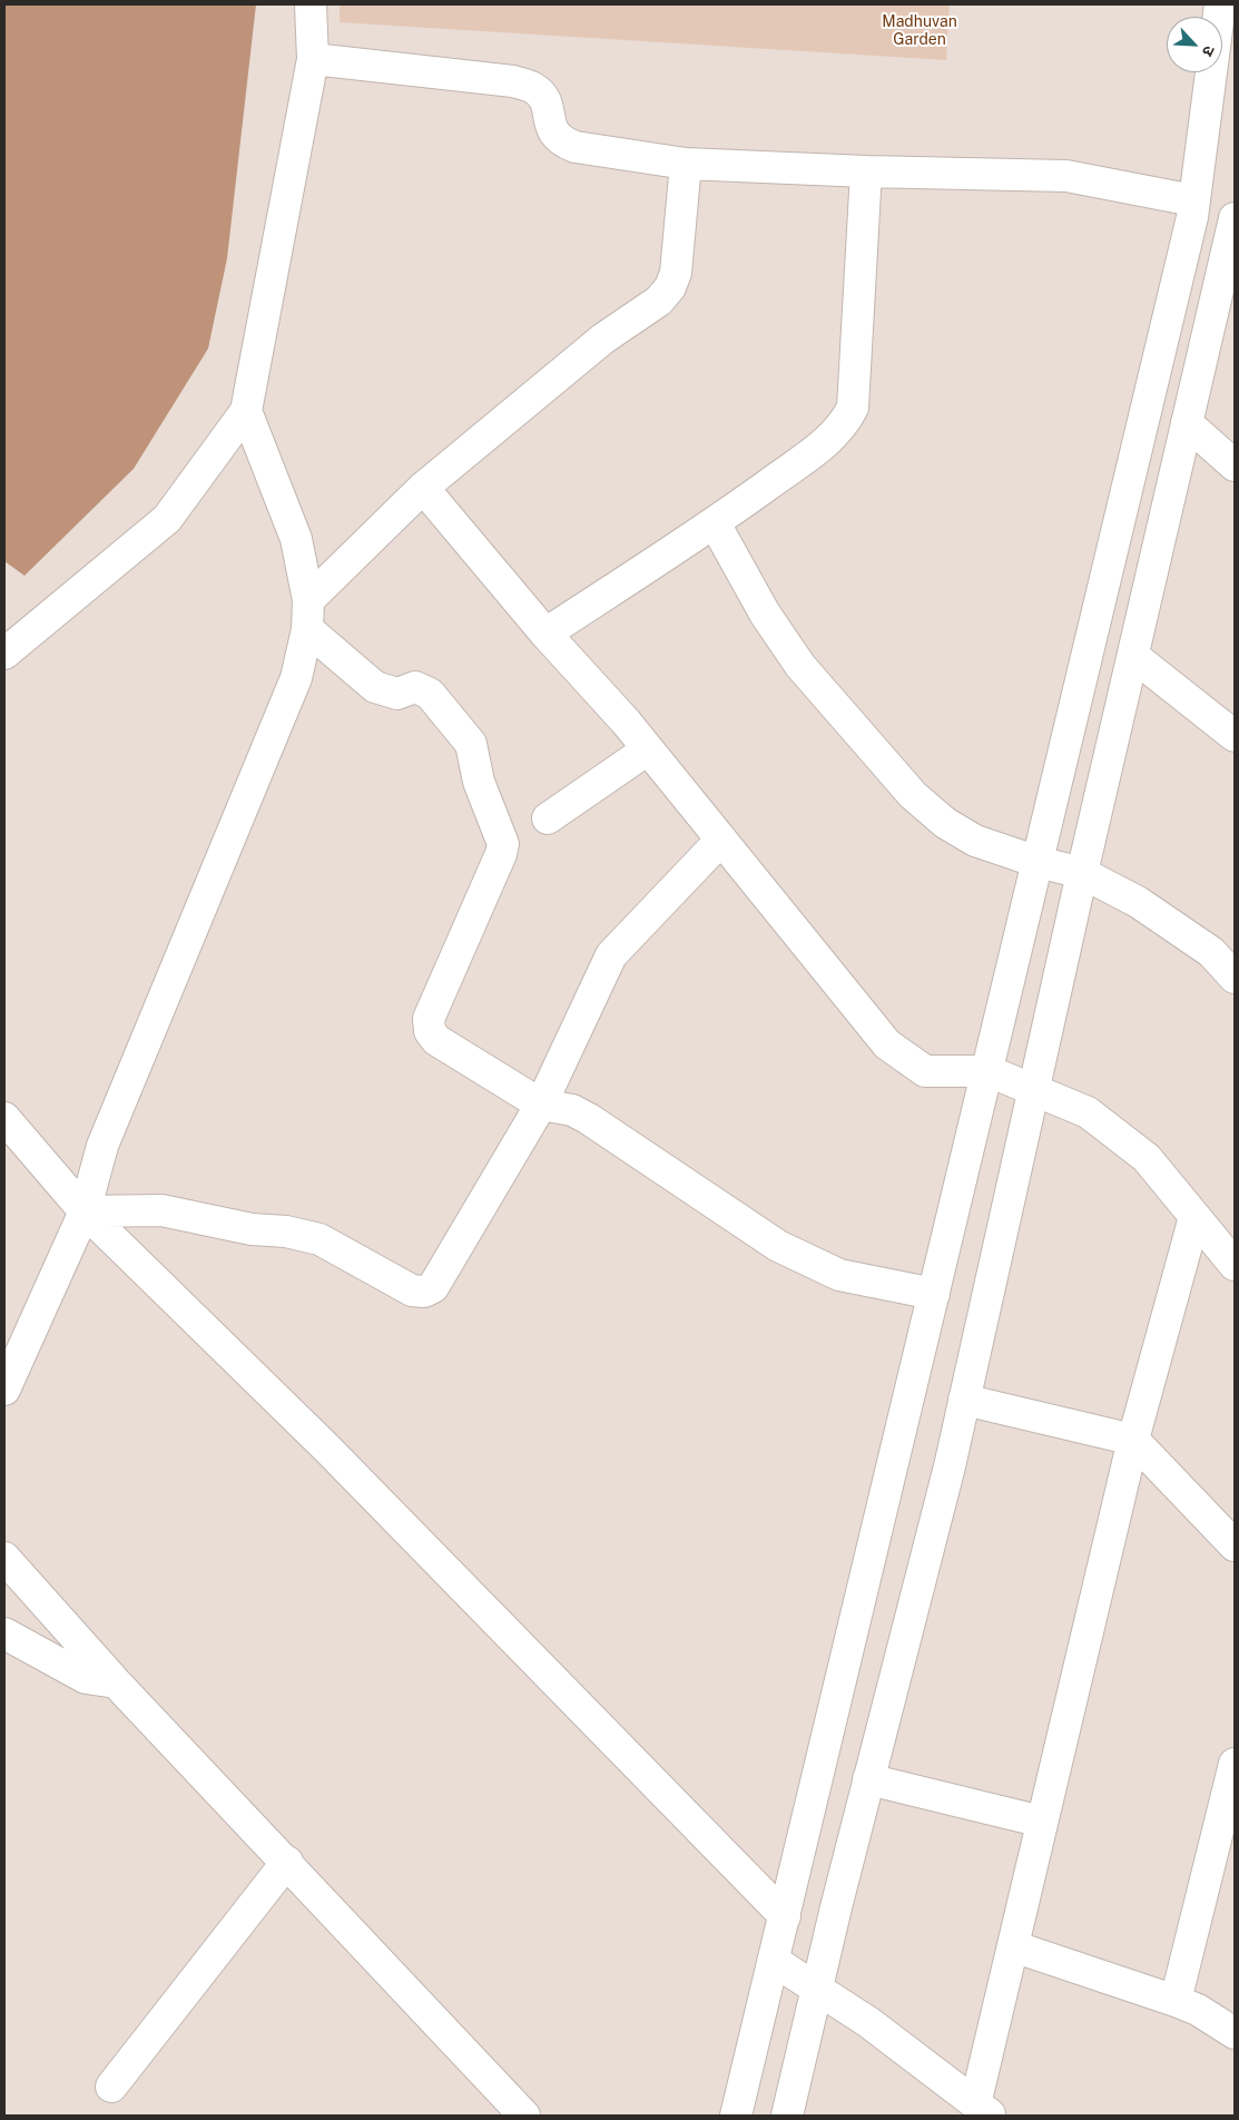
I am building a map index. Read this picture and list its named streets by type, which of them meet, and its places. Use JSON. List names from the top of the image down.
{
  "parks": ["Madhuvan Garden"],
  "north": "bottom right"
}
